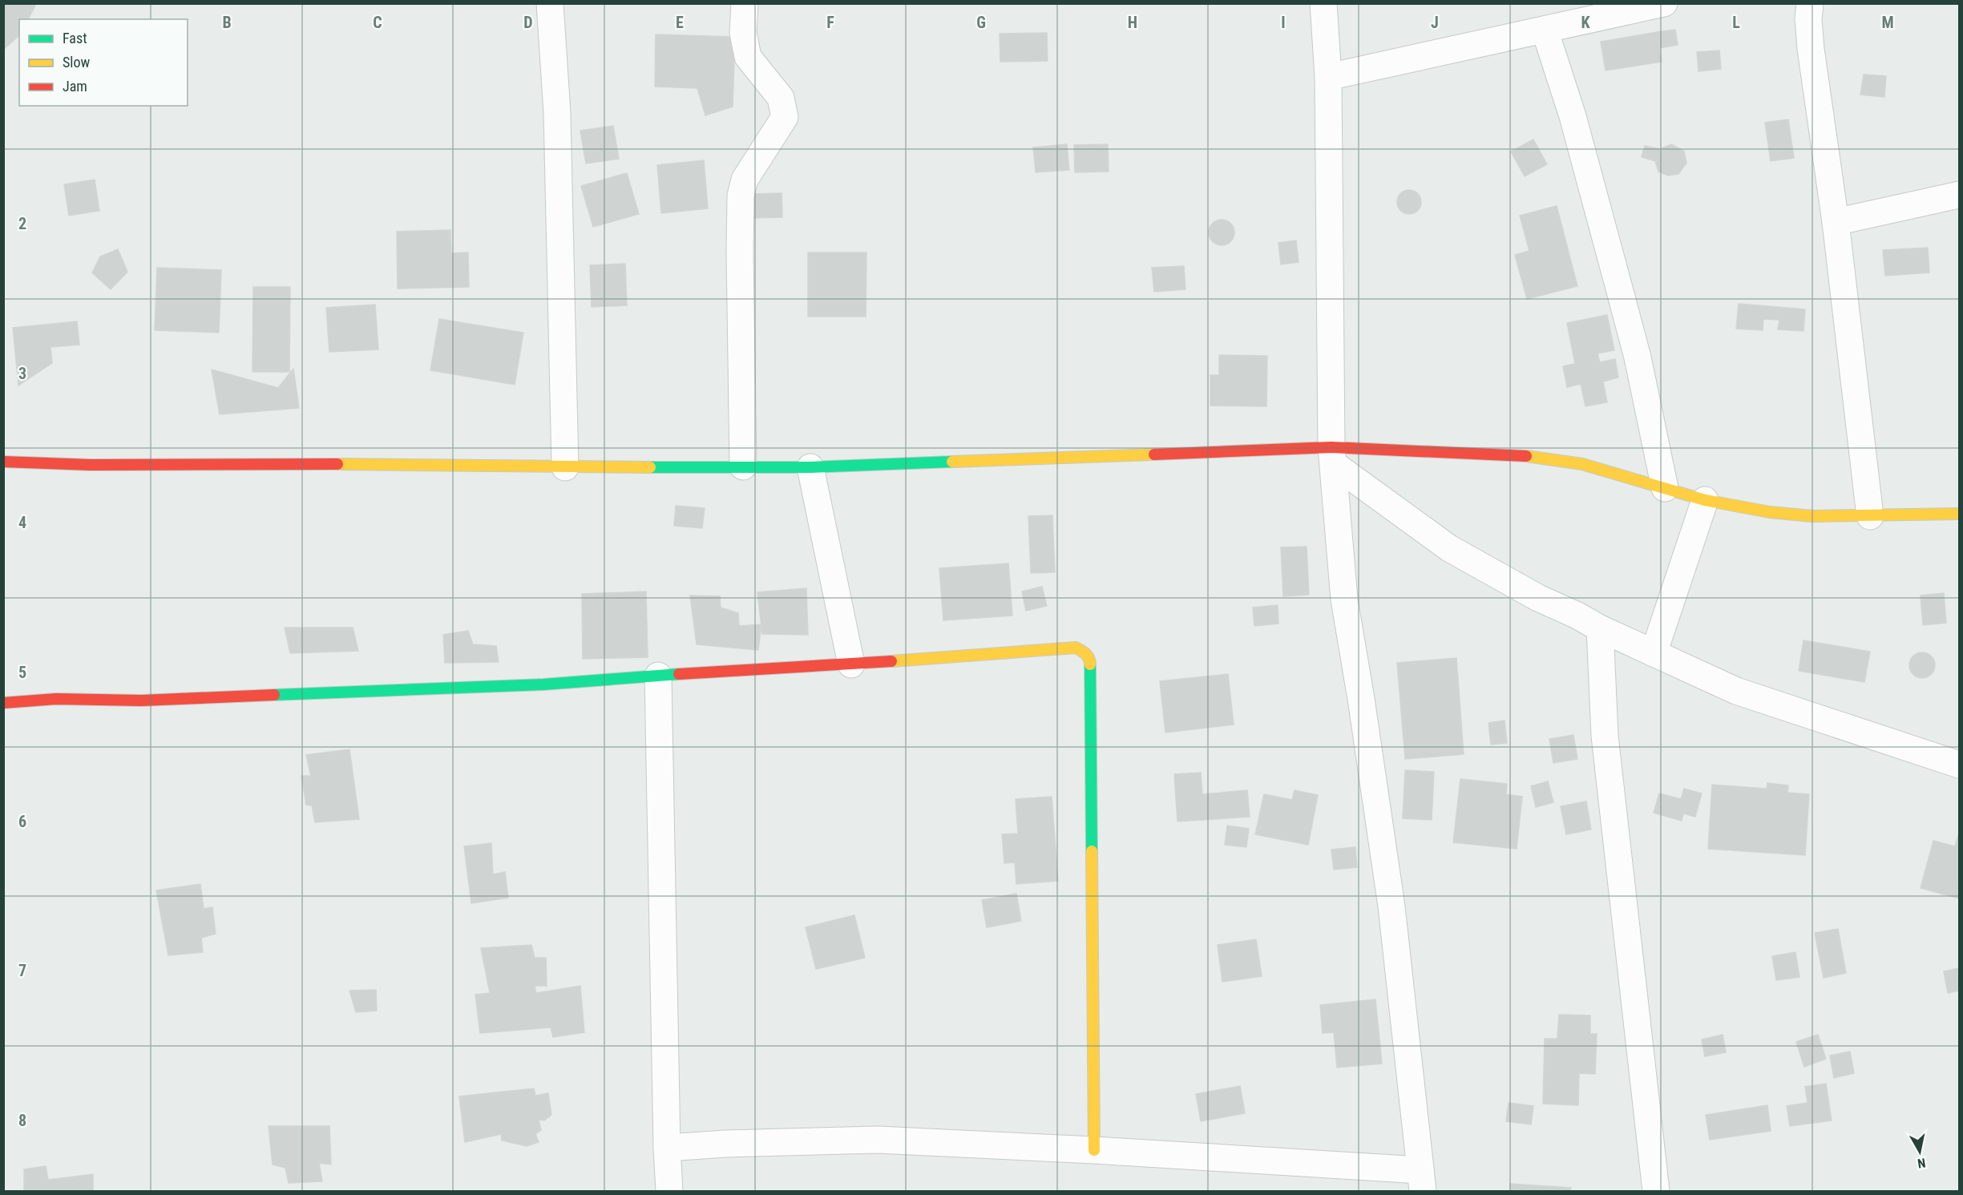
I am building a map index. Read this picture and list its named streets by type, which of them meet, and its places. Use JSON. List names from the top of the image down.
{
  "legend": ["Fast", "Slow", "Jam"],
  "north": "bottom",
  "grid": {
    "columns": [
      "B",
      "C",
      "D",
      "E",
      "F",
      "G",
      "H",
      "I",
      "J",
      "K",
      "L",
      "M"
    ],
    "rows": [
      "2",
      "3",
      "4",
      "5",
      "6",
      "7",
      "8"
    ]
  }
}
